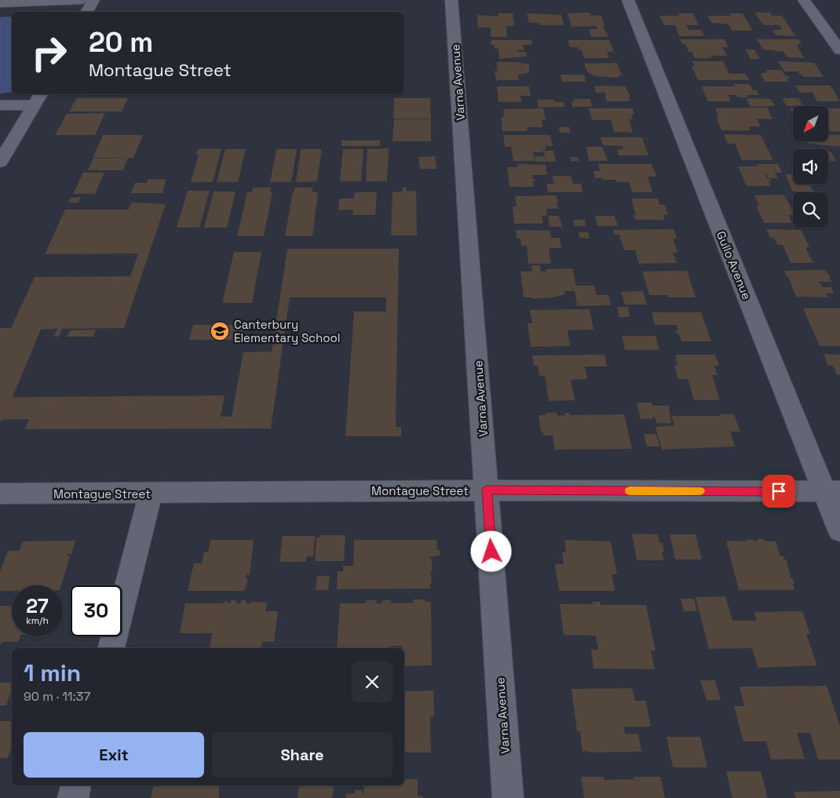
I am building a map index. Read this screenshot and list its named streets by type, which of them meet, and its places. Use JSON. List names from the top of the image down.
{
  "streets": {
    "street": ["Varna Avenue", "Gullo Avenue", "Montague Street"]
  },
  "crossings": [
    ["Varna Avenue", "Montague Street"],
    ["Gullo Avenue", "Montague Street"]
  ],
  "places": {
    "school or university": ["Canterbury Elementary School"]
  },
  "north": "bottom left",
  "page": {
    "turn": ["20 m", "Montague Street"],
    "speed": "27 km/h",
    "limit": "30",
    "heading": ["1 min", "90 m · 11:37"],
    "buttons": ["Exit", "Share"]
  }
}
